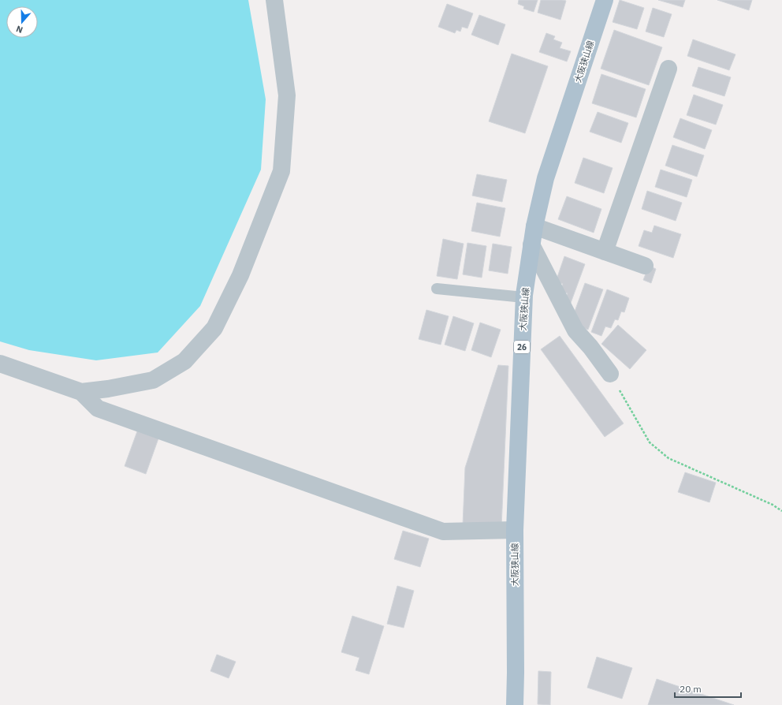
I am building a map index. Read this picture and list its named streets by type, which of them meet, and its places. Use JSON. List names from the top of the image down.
{
  "streets": {
    "main road": ["大阪狭山線", "26"]
  },
  "scale_bar": "20 m",
  "north": "bottom"
}
